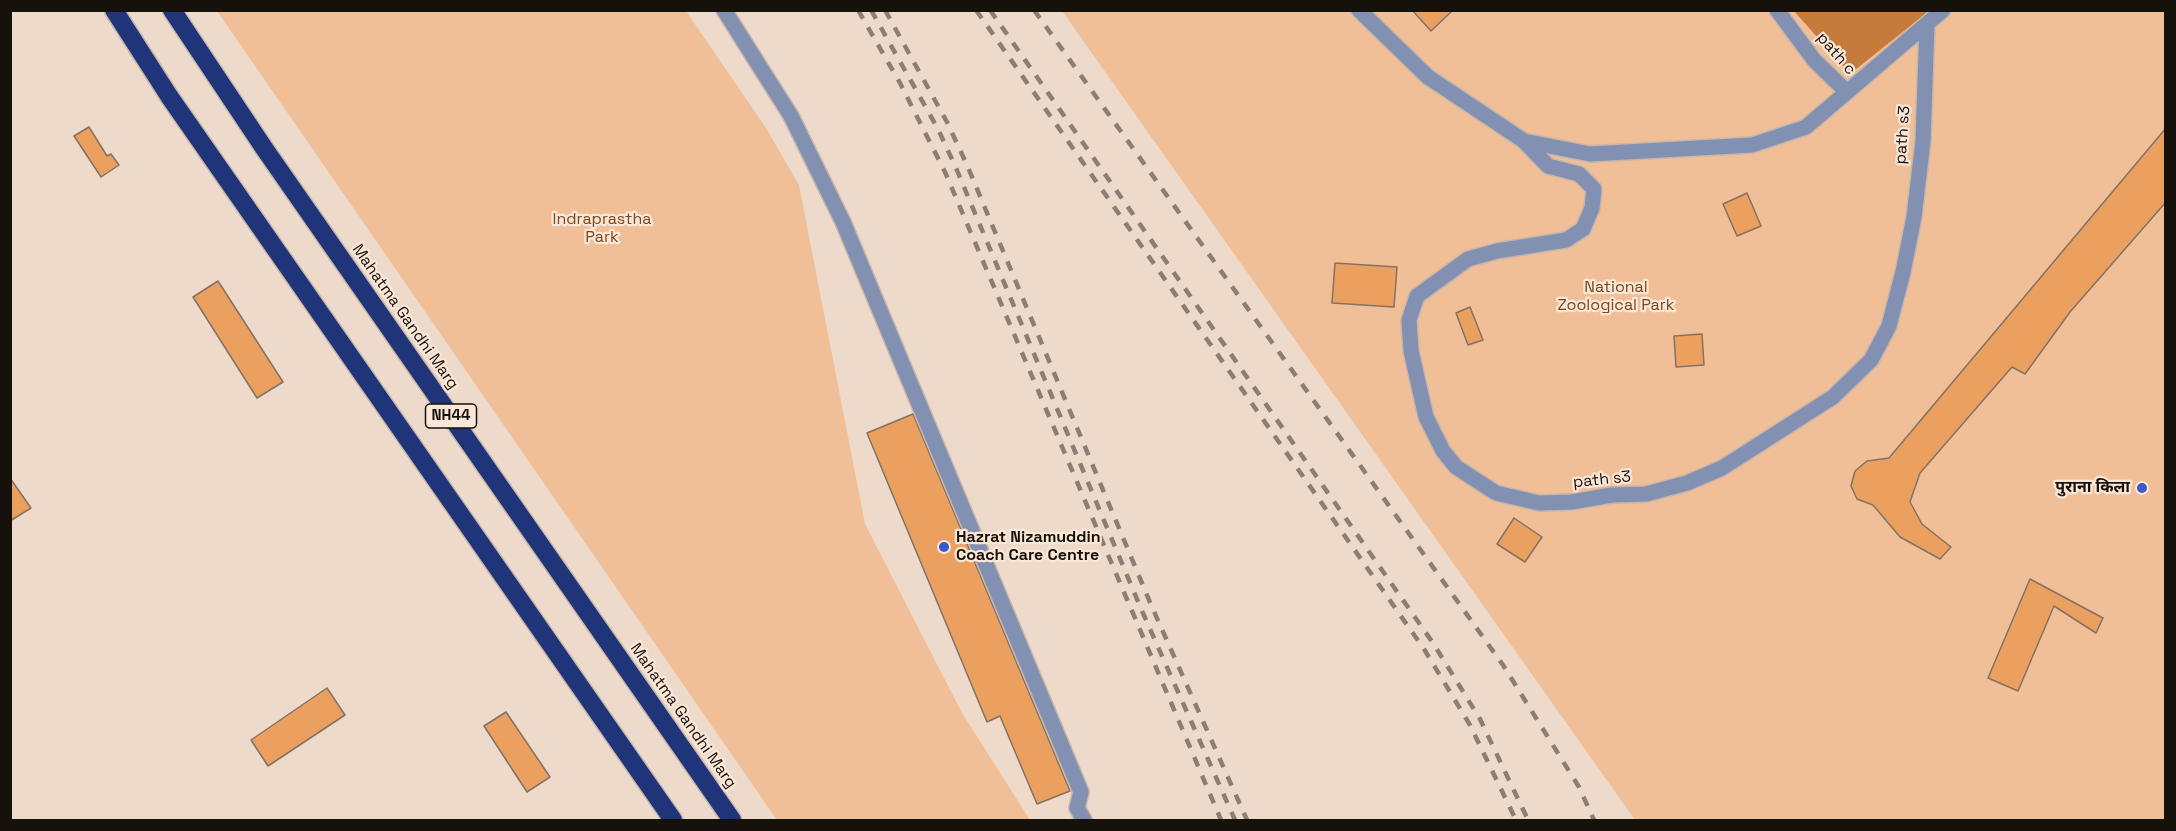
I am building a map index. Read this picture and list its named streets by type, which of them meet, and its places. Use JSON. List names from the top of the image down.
{
  "streets": {
    "highway": ["Mahatma Gandhi Marg", "NH44"],
    "street": ["path c", "path s3"]
  },
  "parks": ["Indraprastha Park", "National Zoological Park"],
  "places": ["पुराना किला", "Hazrat Nizamuddin Coach Care Centre"]
}
